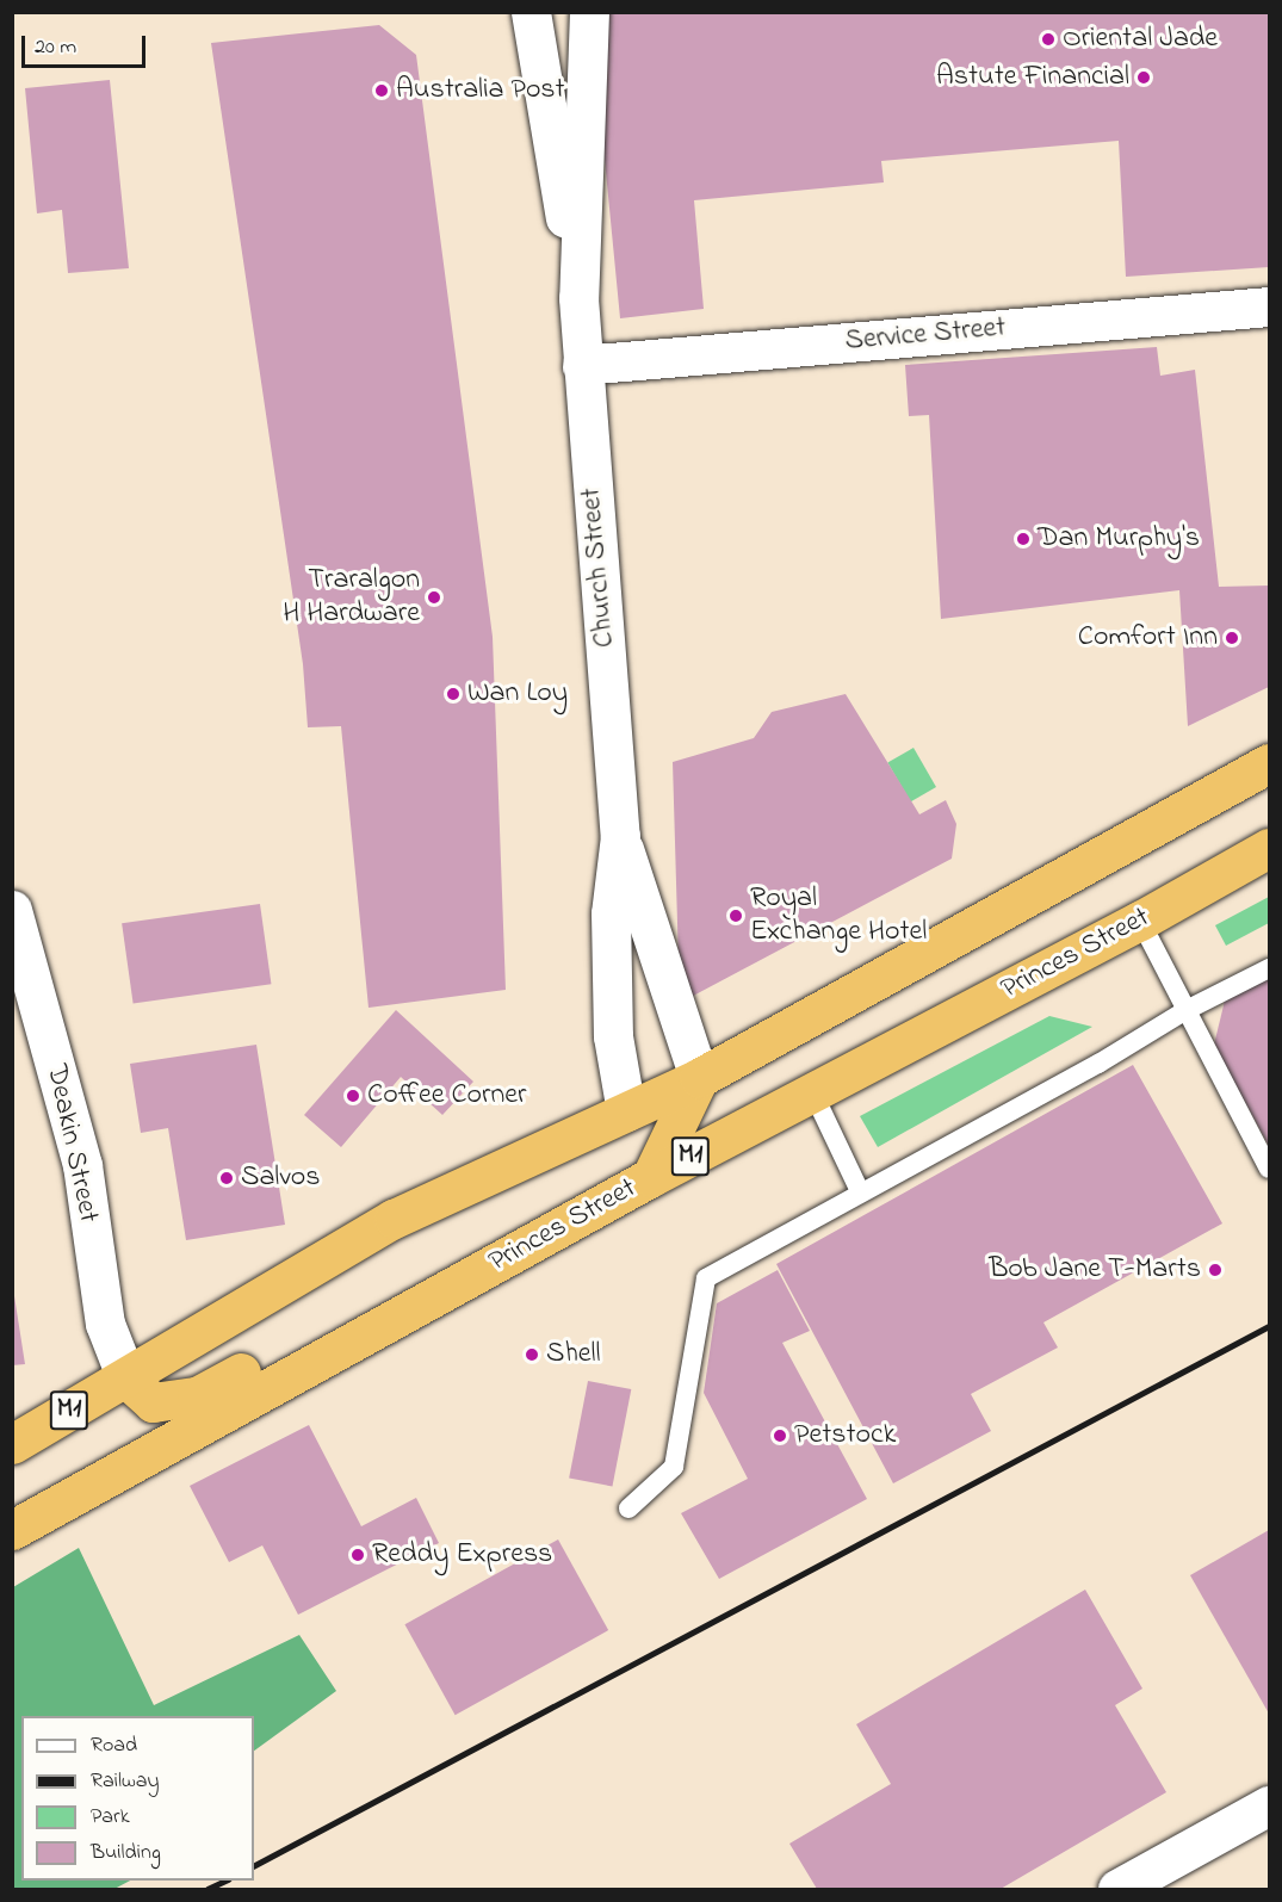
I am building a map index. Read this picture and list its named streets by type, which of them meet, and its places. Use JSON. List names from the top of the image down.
{
  "streets": {
    "highway": ["Princes Street", "M1"],
    "street": ["Service Street", "Church Street", "Deakin Street"]
  },
  "crossings": [
    ["Service Street", "Church Street"],
    ["Church Street", "M1"],
    ["Deakin Street", "M1"]
  ],
  "places": [
    "Oriental Jade",
    "Astute Financial",
    "Australia Post",
    "Dan Murphy's",
    "Traralgon H Hardware",
    "Comfort Inn",
    "Wan Loy",
    "Royal Exchange Hotel",
    "Coffee Corner",
    "Salvos",
    "Bob Jane T-Marts",
    "Shell",
    "Petstock",
    "Reddy Express"
  ],
  "legend": [
    "Road",
    "Railway",
    "Park",
    "Building"
  ],
  "scale_bar": "20 m"
}
